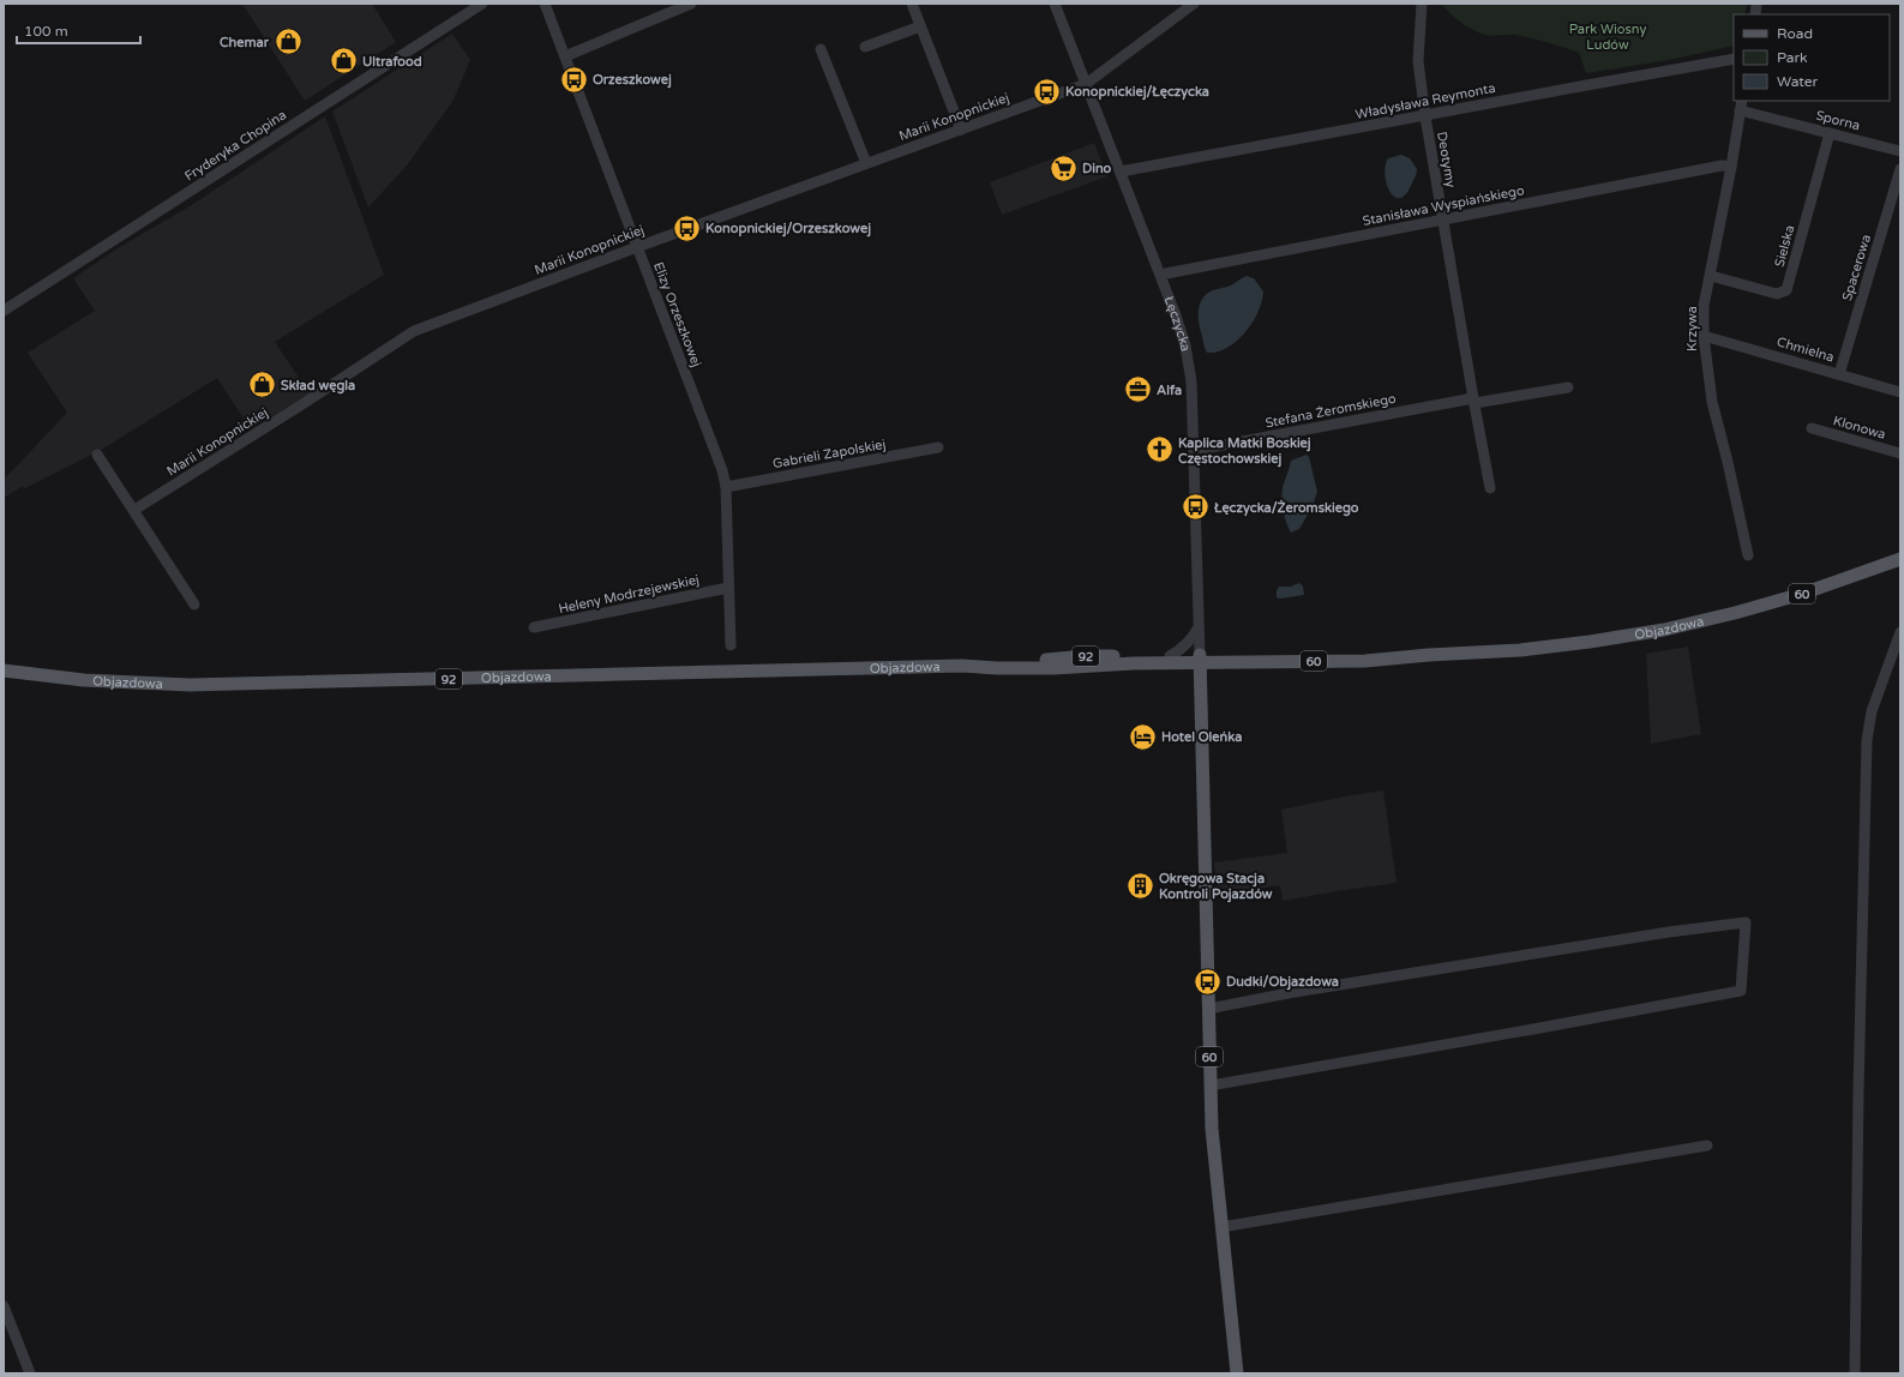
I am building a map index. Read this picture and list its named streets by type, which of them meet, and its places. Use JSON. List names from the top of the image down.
{
  "streets": {
    "main road": ["60", "Objazdowa", "92"],
    "street": [
      "Władysława Reymonta",
      "Marii Konopnickiej",
      "Sporna",
      "Fryderyka Chopina",
      "Deotymy",
      "Stanisława Wyspiańskiego",
      "Sielska",
      "Spacerowa",
      "Elizy Orzeszkowej",
      "Łęczycka",
      "Krzywa",
      "Chmielna",
      "Stefana Żeromskiego",
      "Klonowa",
      "Gabrieli Zapolskiej",
      "Heleny Modrzejewskiej"
    ]
  },
  "crossings": [
    ["Władysława Reymonta", "Deotymy"],
    ["Władysława Reymonta", "Łęczycka"],
    ["Marii Konopnickiej", "Elizy Orzeszkowej"],
    ["Marii Konopnickiej", "Łęczycka"],
    ["Sporna", "Sielska"],
    ["Sporna", "Krzywa"],
    ["Deotymy", "Stanisława Wyspiańskiego"],
    ["Deotymy", "Stefana Żeromskiego"],
    ["Stanisława Wyspiańskiego", "Łęczycka"],
    ["Stanisława Wyspiańskiego", "Krzywa"],
    ["Sielska", "Krzywa"],
    ["Spacerowa", "Chmielna"],
    ["Elizy Orzeszkowej", "Gabrieli Zapolskiej"],
    ["Elizy Orzeszkowej", "Heleny Modrzejewskiej"],
    ["Łęczycka", "Stefana Żeromskiego"],
    ["Łęczycka", "60"],
    ["Łęczycka", "Objazdowa"],
    ["Krzywa", "Chmielna"],
    ["60", "Objazdowa"]
  ],
  "parks": ["Park Wiosny Ludów"],
  "places": {
    "shop": ["Chemar", "Ultrafood", "Skład węgla"],
    "bus stop": [
      "Orzeszkowej",
      "Konopnickiej/Łęczycka",
      "Konopnickiej/Orzeszkowej",
      "Łęczycka/Żeromskiego",
      "Dudki/Objazdowa"
    ],
    "supermarket": ["Dino"],
    "office": ["Alfa"],
    "church": ["Kaplica Matki Boskiej Częstochowskiej"],
    "hotel": ["Hotel Oleńka"],
    "building": ["Okręgowa Stacja Kontroli Pojazdów"]
  },
  "legend": ["Road", "Park", "Water"],
  "scale_bar": "100 m"
}
